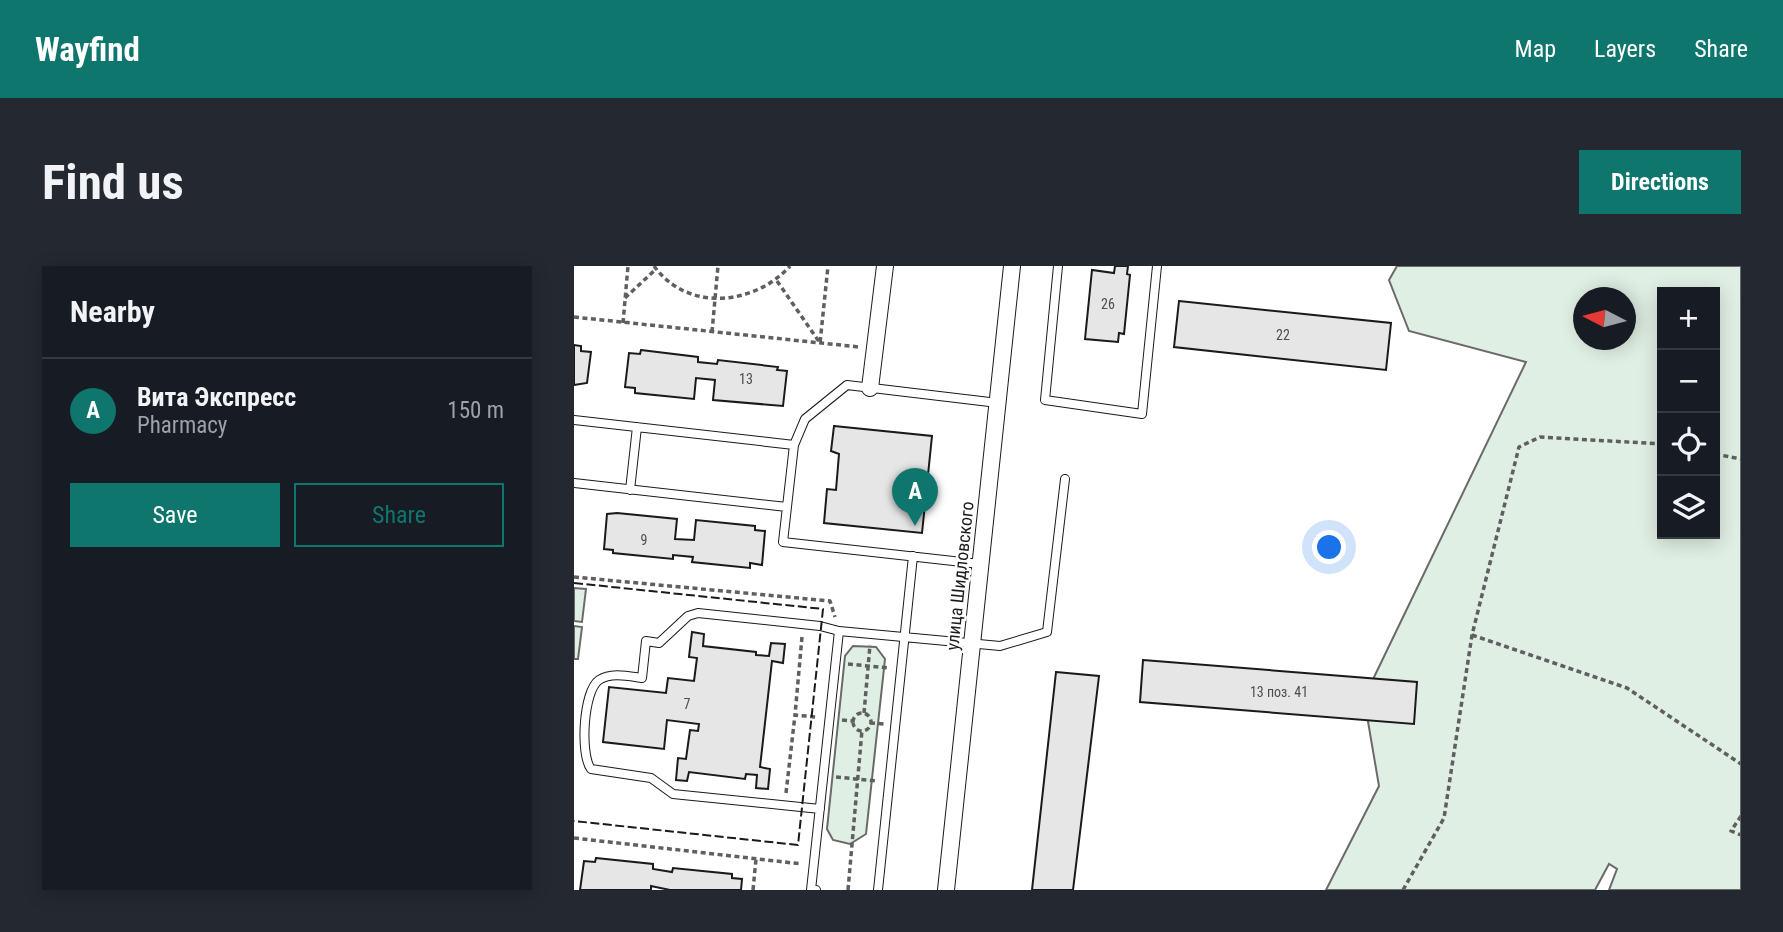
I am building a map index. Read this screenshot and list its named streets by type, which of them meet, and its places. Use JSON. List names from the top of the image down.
{
  "streets": {
    "street": ["улица Шидловского"]
  },
  "house_numbers": [
    "26",
    "22",
    "13",
    "9",
    "13 поз. 41",
    "7"
  ],
  "north": "left",
  "page": {
    "header": "Wayfind",
    "nav": ["Map", "Layers", "Share"],
    "buttons": [
      "Directions",
      ["Save", "Share"]
    ],
    "title": "Find us",
    "heading": "Nearby",
    "map_buttons": ["+", "−"],
    "list": [
      {
        "mark": "A",
        "name": "Вита Экспресс",
        "note": "Pharmacy",
        "value": "150 m"
      }
    ],
    "pins": "A"
  }
}
